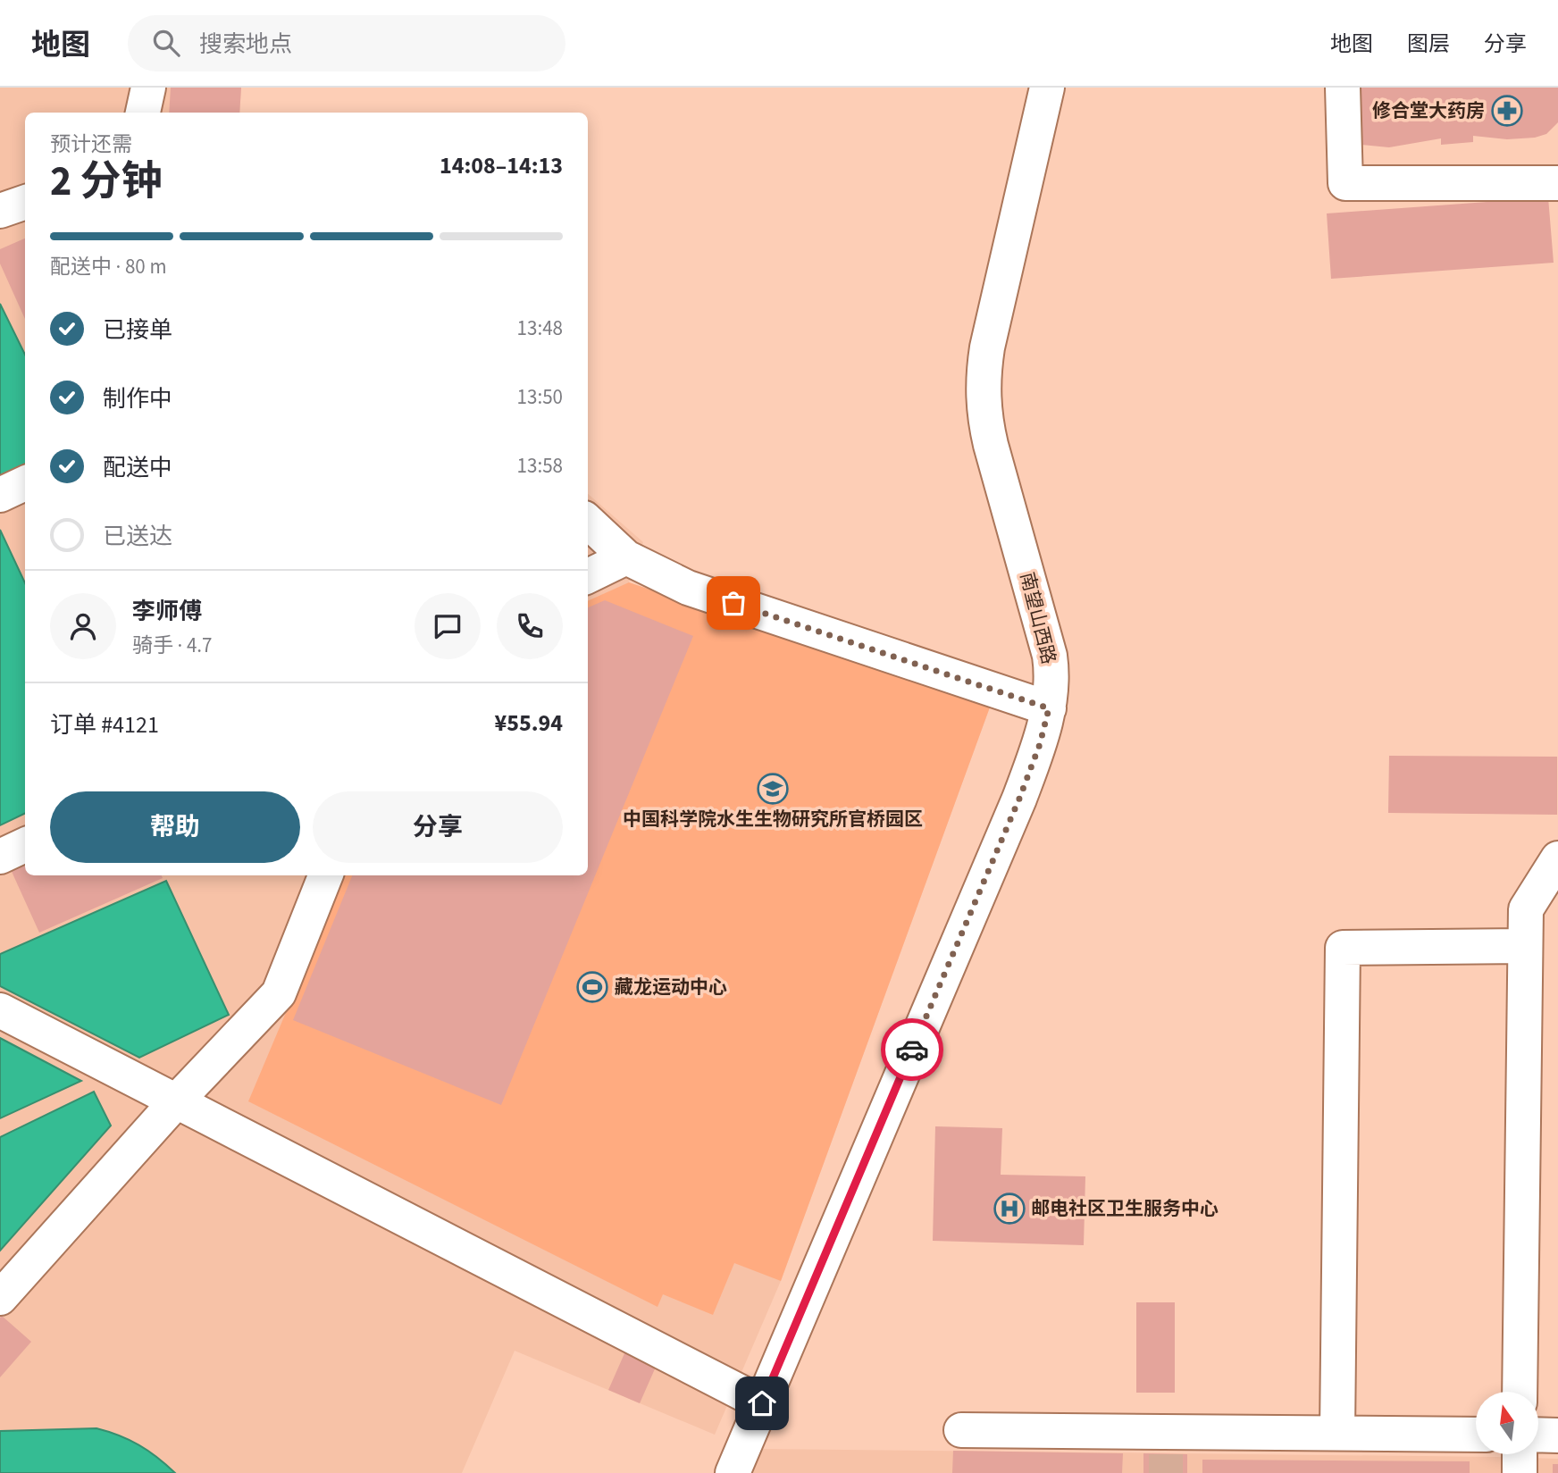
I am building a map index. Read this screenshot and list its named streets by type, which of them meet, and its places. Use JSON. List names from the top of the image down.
{
  "streets": {
    "street": ["南望山西路"]
  },
  "places": {
    "pharmacy": ["修合堂大药房"],
    "school or university": ["中国科学院水生生物研究所官桥园区"],
    "sports": ["藏龙运动中心"],
    "hospital": ["邮电社区卫生服务中心"]
  },
  "north": "top",
  "page": {
    "header": "地图",
    "search": "搜索地点",
    "nav": ["地图", "图层", "分享"],
    "heading": ["2 分钟", "预计还需", "14:08–14:13"],
    "panel": [
      "李师傅",
      "骑手 · 4.7",
      "订单 #4121",
      "¥55.94"
    ],
    "bar": "配送中 · 80 m",
    "list": [
      ["已接单", "13:48"],
      ["制作中", "13:50"],
      ["配送中", "13:58"],
      "已送达"
    ],
    "buttons": ["帮助", "分享"]
  }
}
